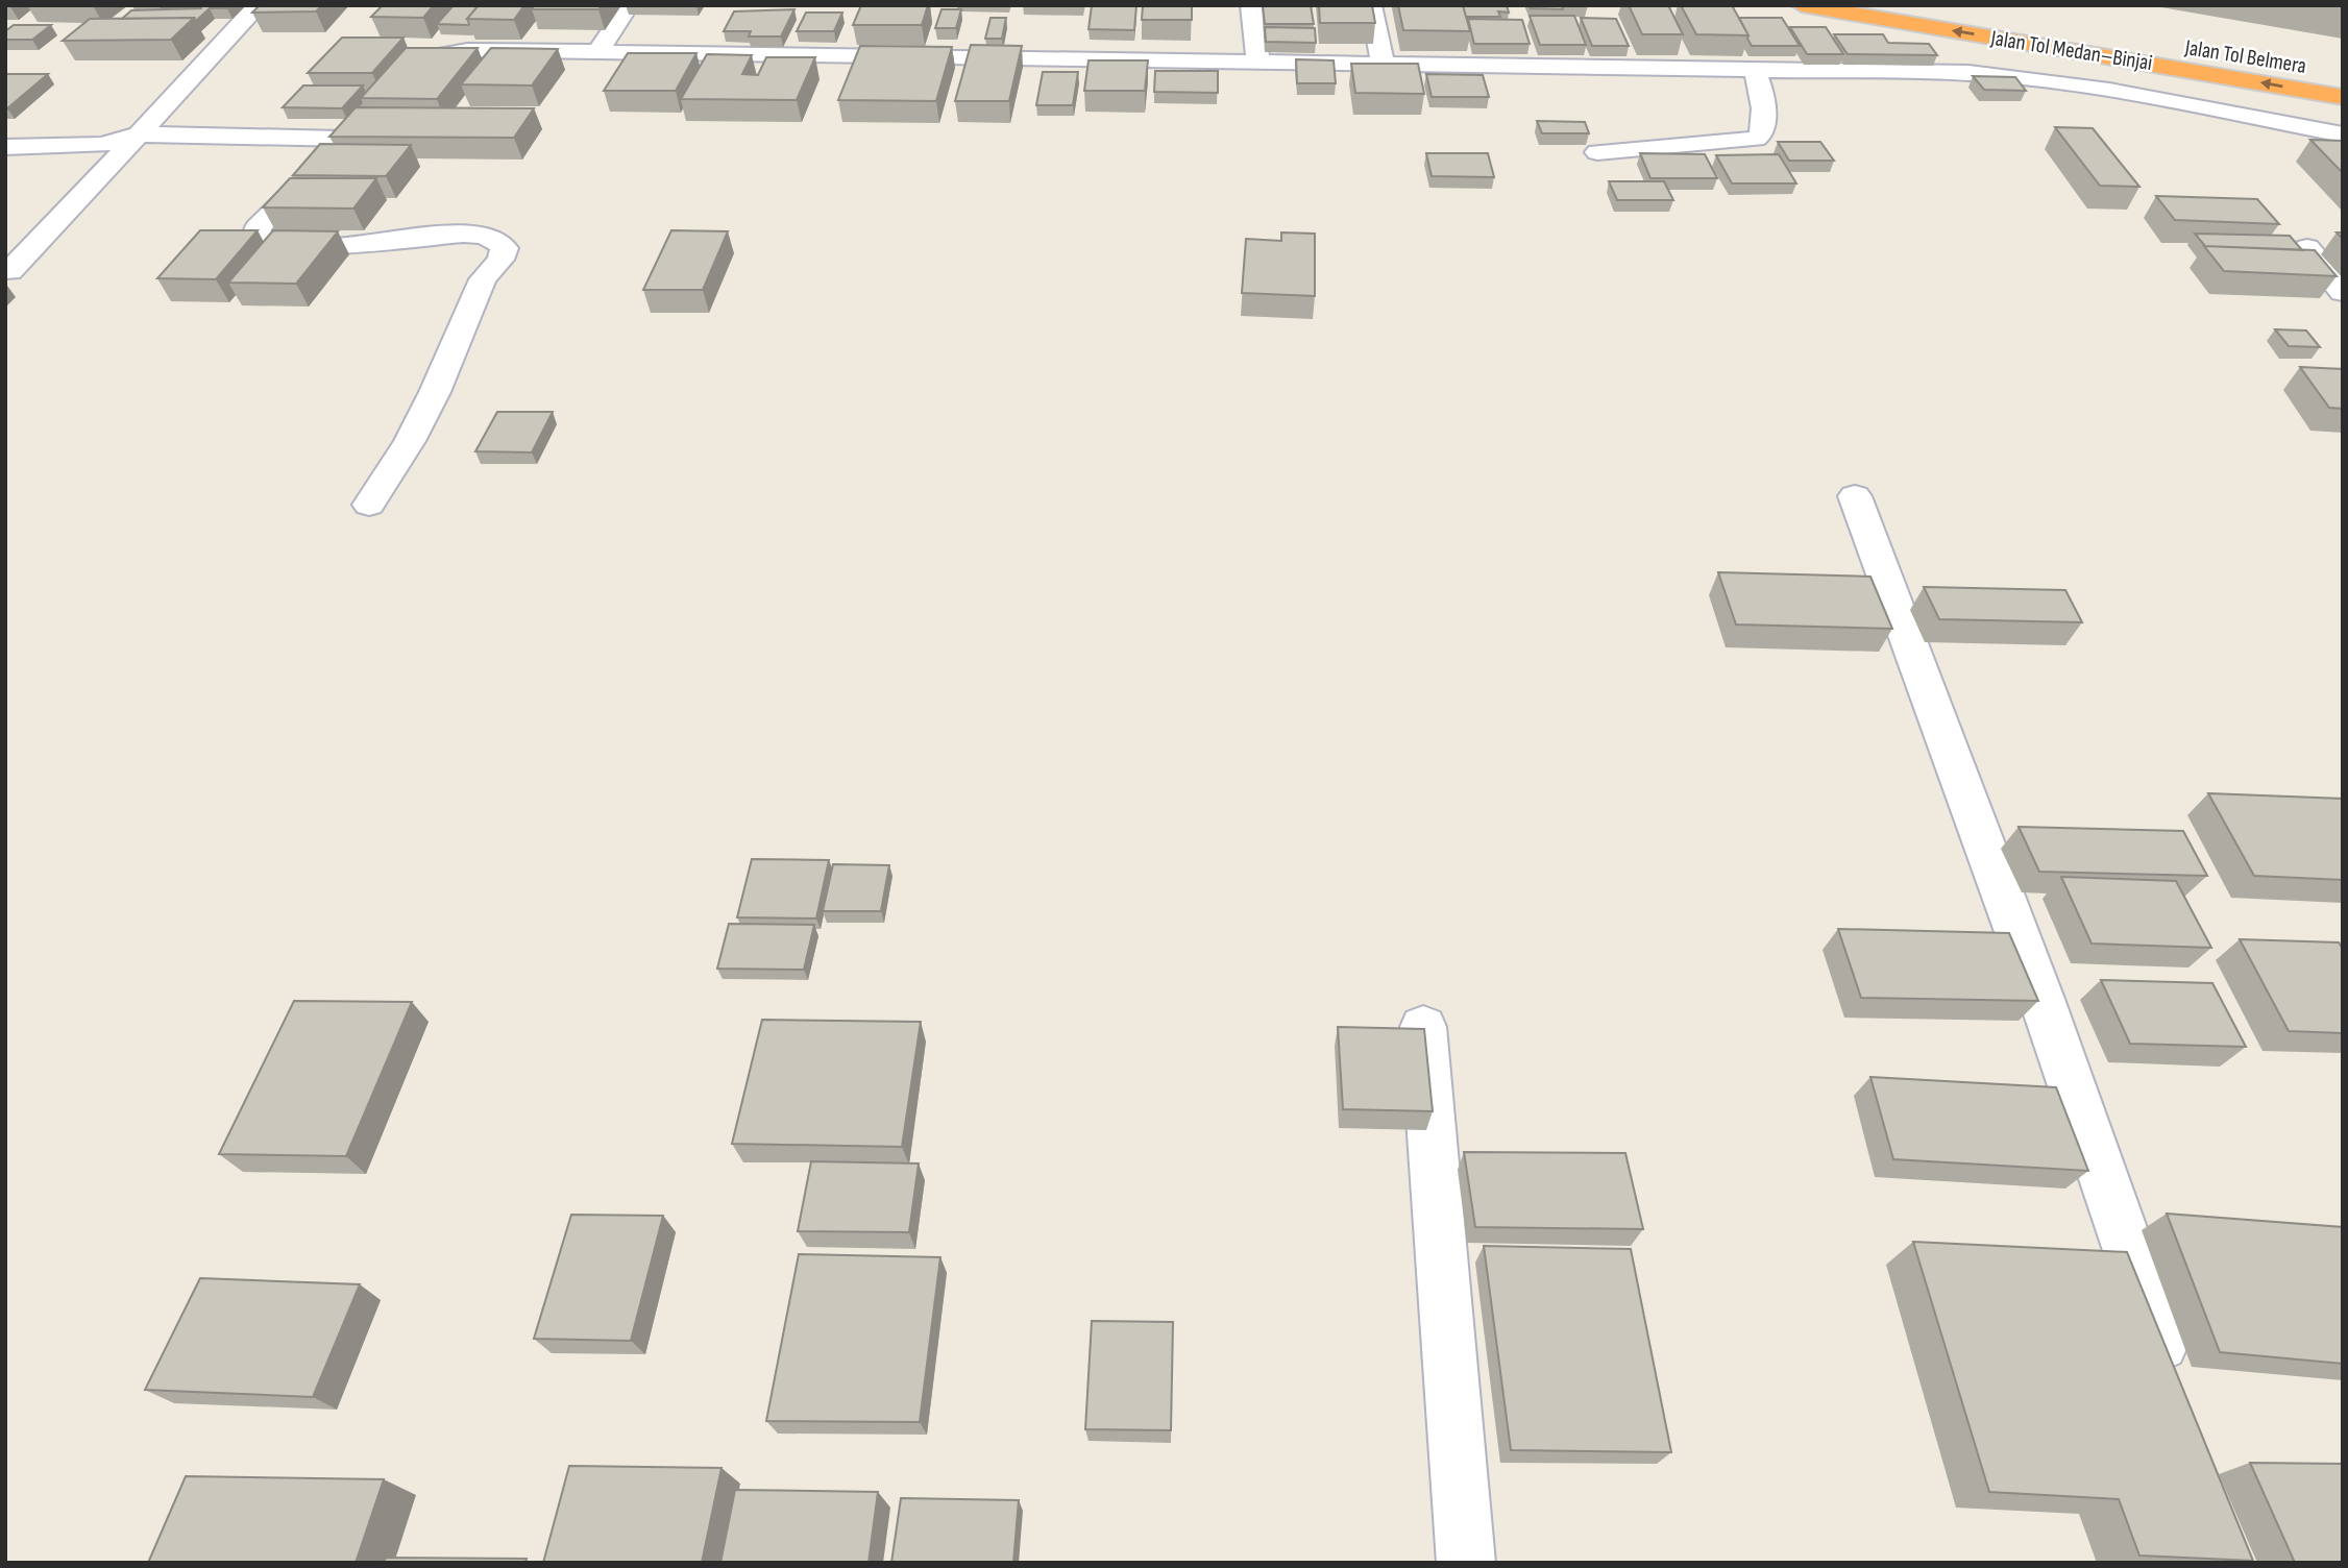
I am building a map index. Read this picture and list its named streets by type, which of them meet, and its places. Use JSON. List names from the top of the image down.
{
  "streets": {
    "highway": ["Jalan Tol Medan–Binjai"]
  },
  "one_way": ["Jalan Tol Medan–Binjai"]
}
